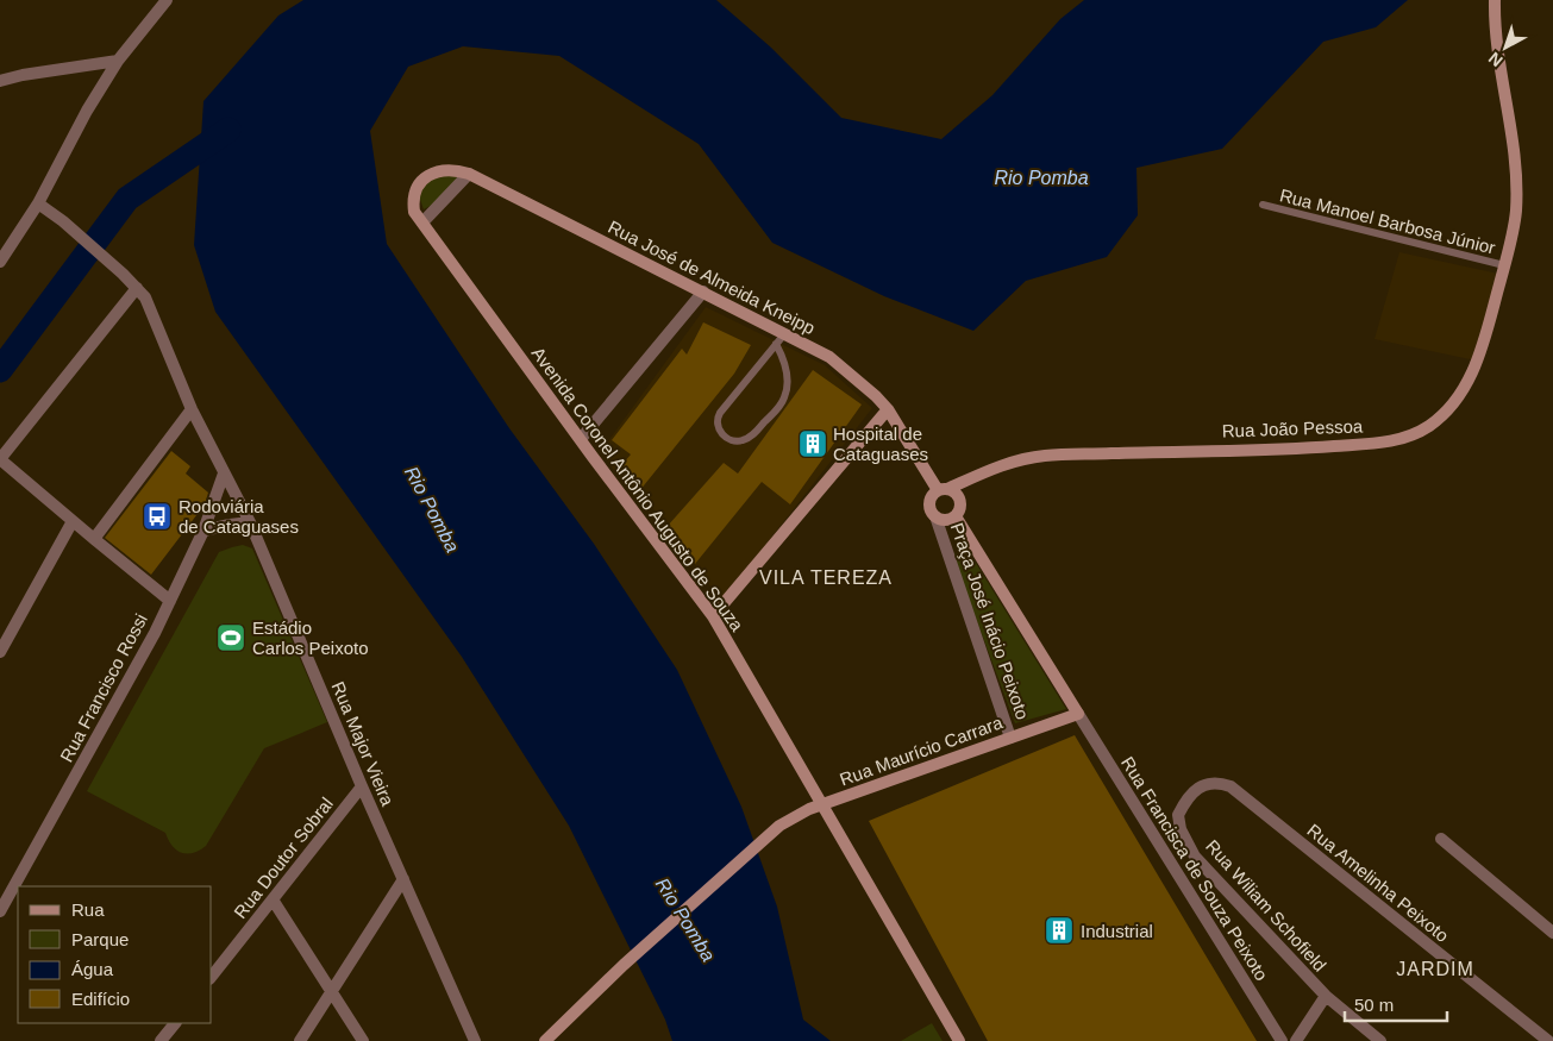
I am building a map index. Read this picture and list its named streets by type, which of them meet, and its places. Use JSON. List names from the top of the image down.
{
  "streets": {
    "street": [
      "Rua José de Almeida Kneipp",
      "Rua João Pessoa",
      "Avenida Coronel Antônio Augusto de Souza",
      "Praça José Inácio Peixoto",
      "Rua Francisco Rossi",
      "Rua Major Vieira",
      "Rua Maurício Carrara",
      "Rua Doutor Sobral",
      "Rua Francisca de Souza Peixoto",
      "Rua Amelinha Peixoto",
      "Rua Wiliam Schofield"
    ],
    "lane": ["Rua Manoel Barbosa Júnior"]
  },
  "crossings": [
    ["Rua Manoel Barbosa Júnior", "Rua João Pessoa"],
    ["Rua José de Almeida Kneipp", "Rua João Pessoa"],
    ["Rua José de Almeida Kneipp", "Avenida Coronel Antônio Augusto de Souza"],
    ["Rua José de Almeida Kneipp", "Praça José Inácio Peixoto"],
    ["Rua João Pessoa", "Praça José Inácio Peixoto"],
    ["Avenida Coronel Antônio Augusto de Souza", "Rua Maurício Carrara"],
    ["Praça José Inácio Peixoto", "Rua Maurício Carrara"],
    ["Praça José Inácio Peixoto", "Rua Francisca de Souza Peixoto"],
    ["Rua Francisco Rossi", "Rua Major Vieira"],
    ["Rua Major Vieira", "Rua Doutor Sobral"],
    ["Rua Maurício Carrara", "Rua Francisca de Souza Peixoto"],
    ["Rua Amelinha Peixoto", "Rua Wiliam Schofield"]
  ],
  "districts": ["VILA TEREZA", "JARDIM"],
  "water": ["Rio Pomba"],
  "places": {
    "building": ["Hospital de Cataguases", "Industrial"],
    "bus stop": ["Rodoviária de Cataguases"],
    "sports": ["Estádio Carlos Peixoto"]
  },
  "legend": [
    "Rua",
    "Parque",
    "Água",
    "Edifício"
  ],
  "scale_bar": "50 m",
  "north": "bottom left"
}
